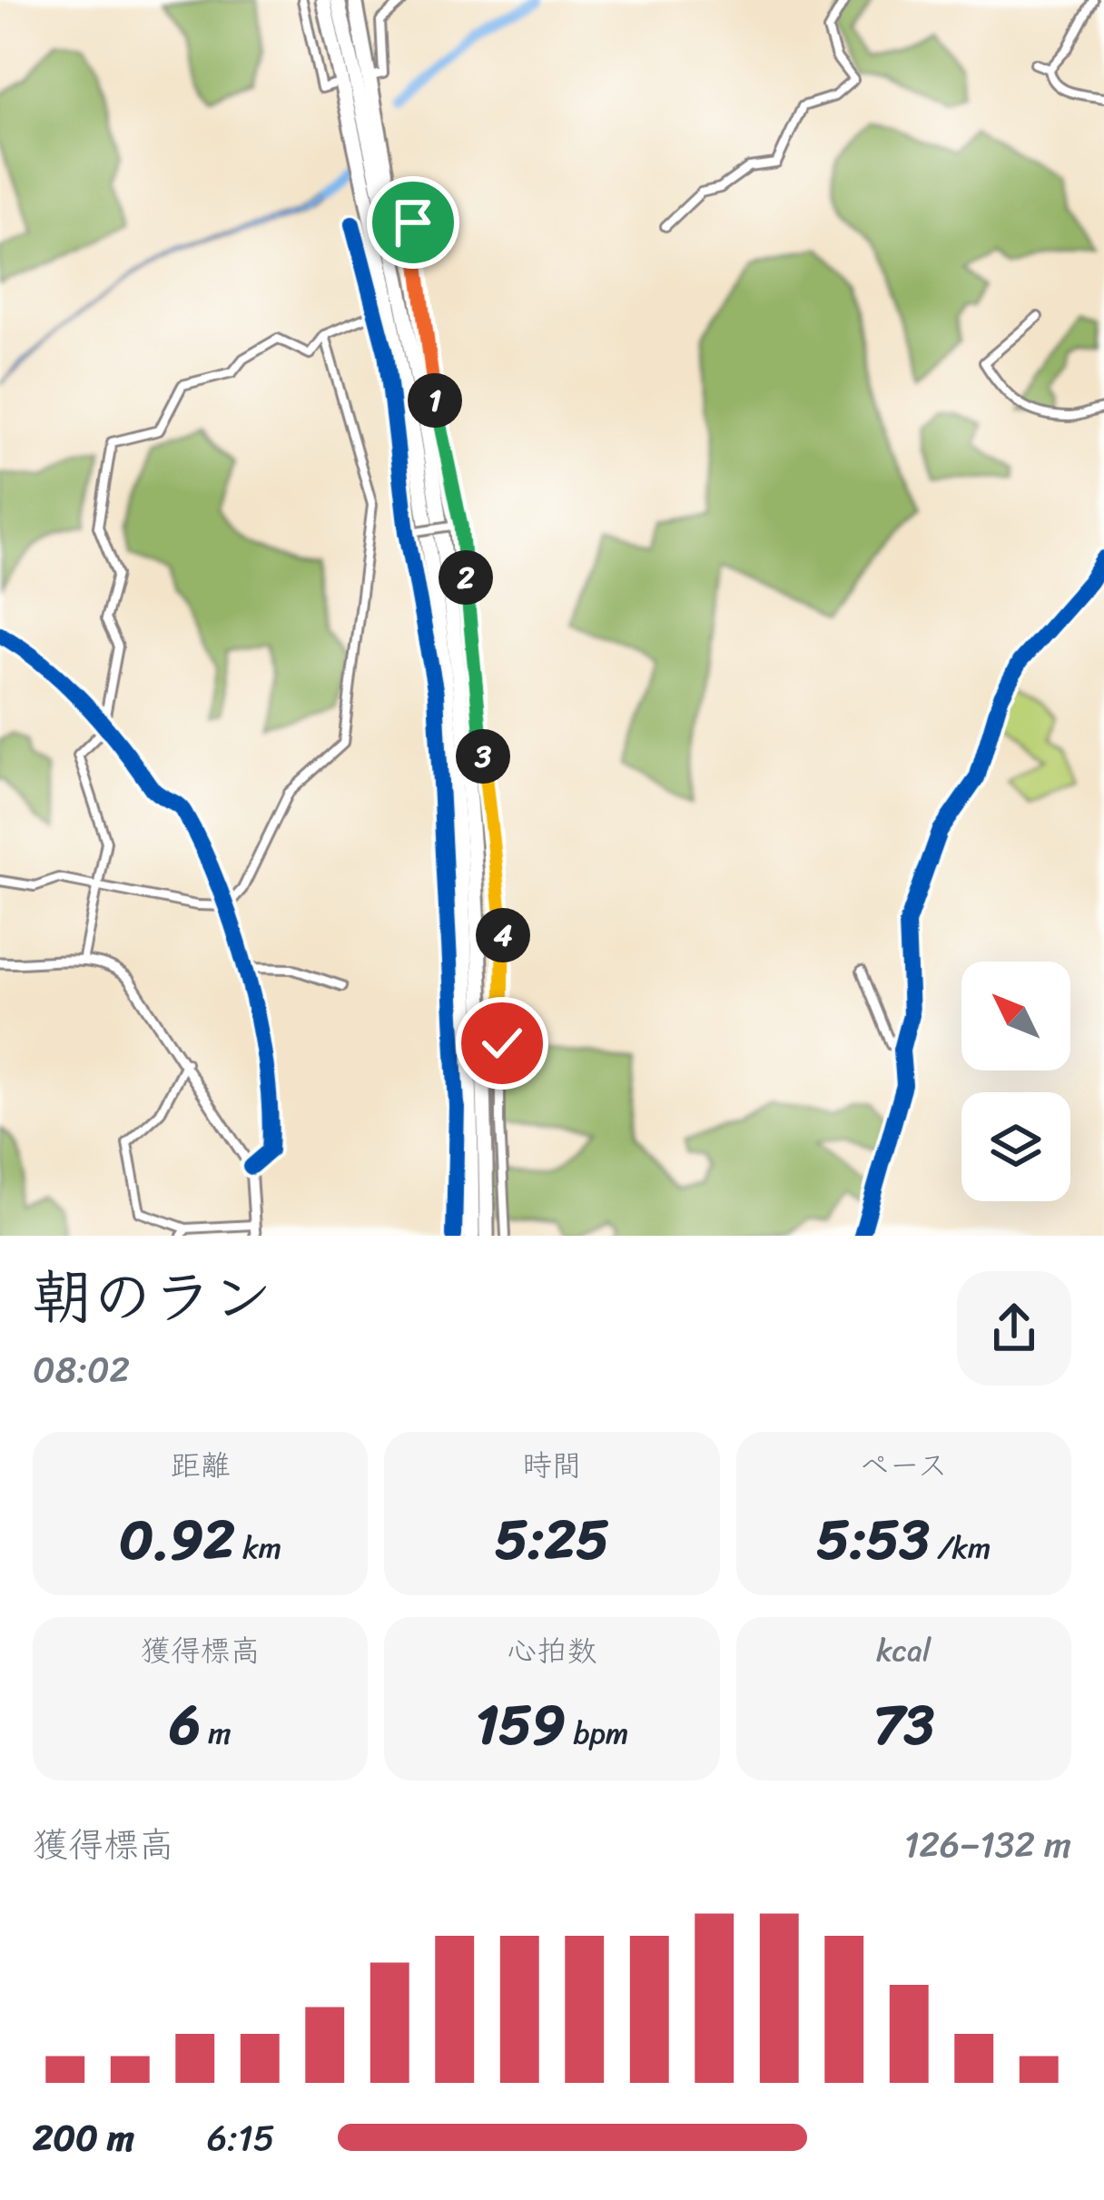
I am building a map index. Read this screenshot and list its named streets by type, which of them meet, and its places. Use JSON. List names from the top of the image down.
{
  "north": "top left",
  "page": {
    "pins": [
      "1",
      "2",
      "3",
      "4"
    ],
    "heading": ["朝のラン", "08:02"],
    "stats": [
      ["距離", "0.92 km"],
      ["時間", "5:25"],
      ["ペース", "5:53 /km"],
      ["獲得標高", "6 m"],
      ["心拍数", "159 bpm"],
      ["kcal", "73"]
    ],
    "chart": ["獲得標高", "126–132 m"],
    "list": [
      {
        "name": "200 m",
        "note": "6:15"
      }
    ]
  }
}
